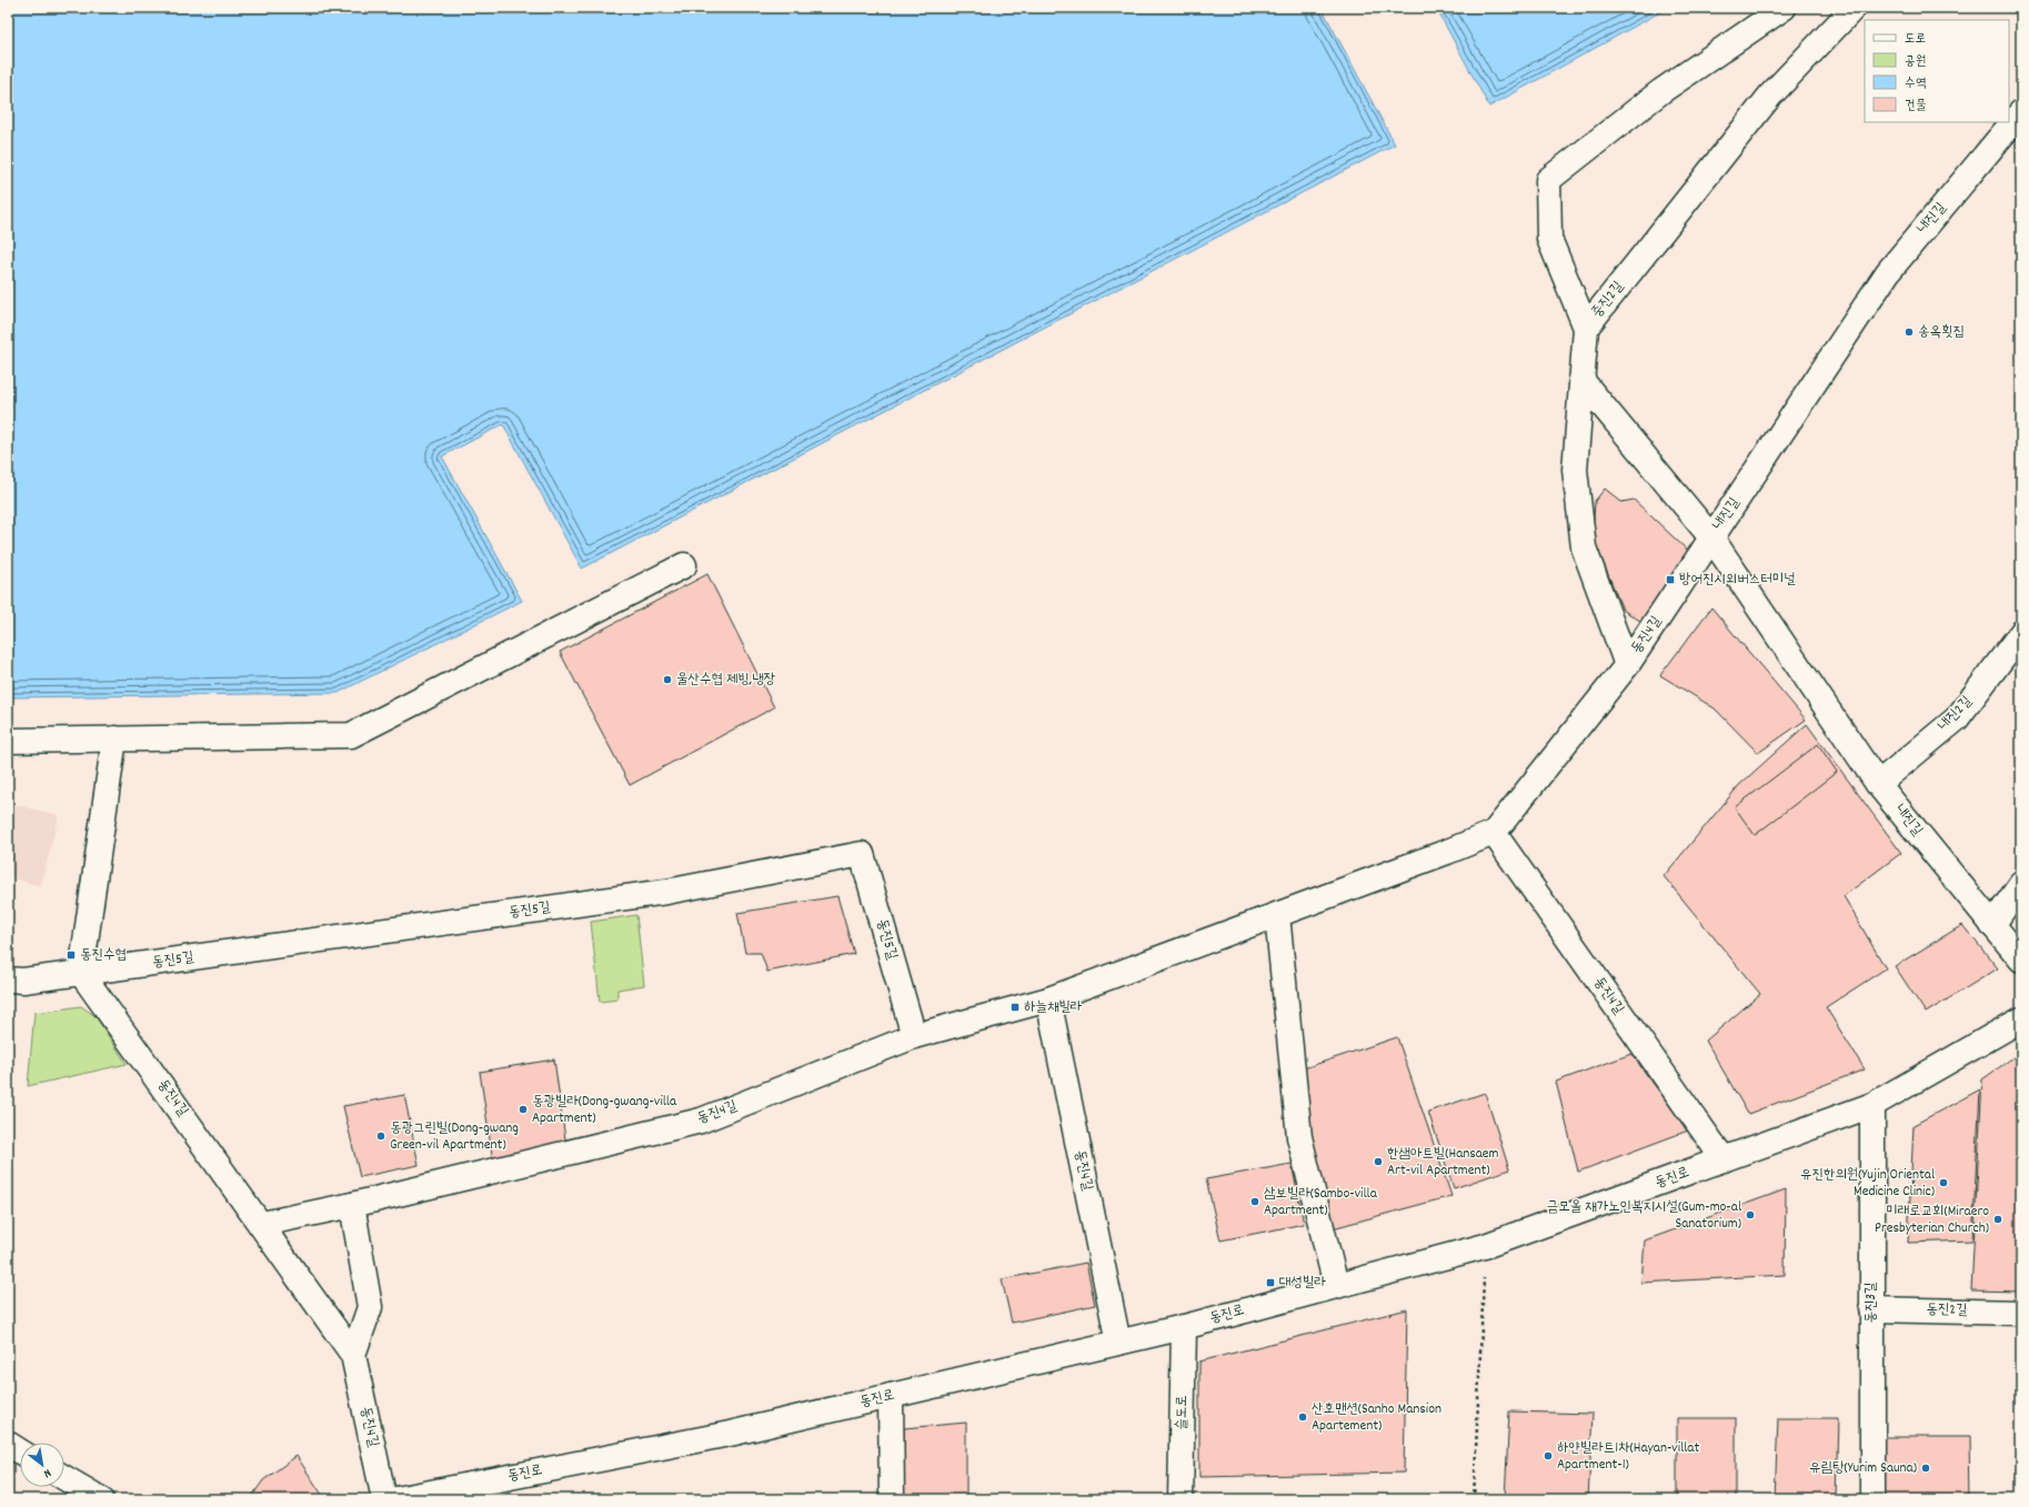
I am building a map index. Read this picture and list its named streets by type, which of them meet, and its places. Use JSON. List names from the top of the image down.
{
  "streets": {
    "street": [
      "내진길",
      "중진2길",
      "동진4길",
      "내진2길",
      "동진5길",
      "동진로",
      "동진3길",
      "동진2길",
      "슬도로"
    ]
  },
  "crossings": [
    ["내진길", "동진4길"],
    ["내진길", "내진2길"],
    ["중진2길", "동진4길"],
    ["동진4길", "동진5길"],
    ["동진4길", "동진로"],
    ["동진로", "동진3길"],
    ["동진로", "슬도로"],
    ["동진3길", "동진2길"]
  ],
  "places": {
    "other": [
      "송옥횟집",
      "울산수협 제빙,냉장",
      "동광빌라(Dong-gwang-villa Apartment)",
      "동광그린빌(Dong-gwang Green-vil Apartment)",
      "한샘아트빌(Hansaem Art-vil Apartment)",
      "유진한의원(Yujin Oriental Medicine Clinic)",
      "삼보빌라(Sambo-villa Apartment)",
      "금모올 재가노인복지시설(Gum-mo-al Sanatorium)",
      "미래로교회(Miraero Presbyterian Church)",
      "산호맨션(Sanho Mansion Apartement)",
      "하얀빌라트1차(Hayan-villat Apartment-1)",
      "유림탕(Yurim Sauna)"
    ],
    "transit": [
      "방어진시외버스터미널",
      "동진수협",
      "하늘채빌라",
      "대성빌라"
    ]
  },
  "legend": [
    "도로",
    "공원",
    "수역",
    "건물"
  ],
  "north": "bottom right"
}
